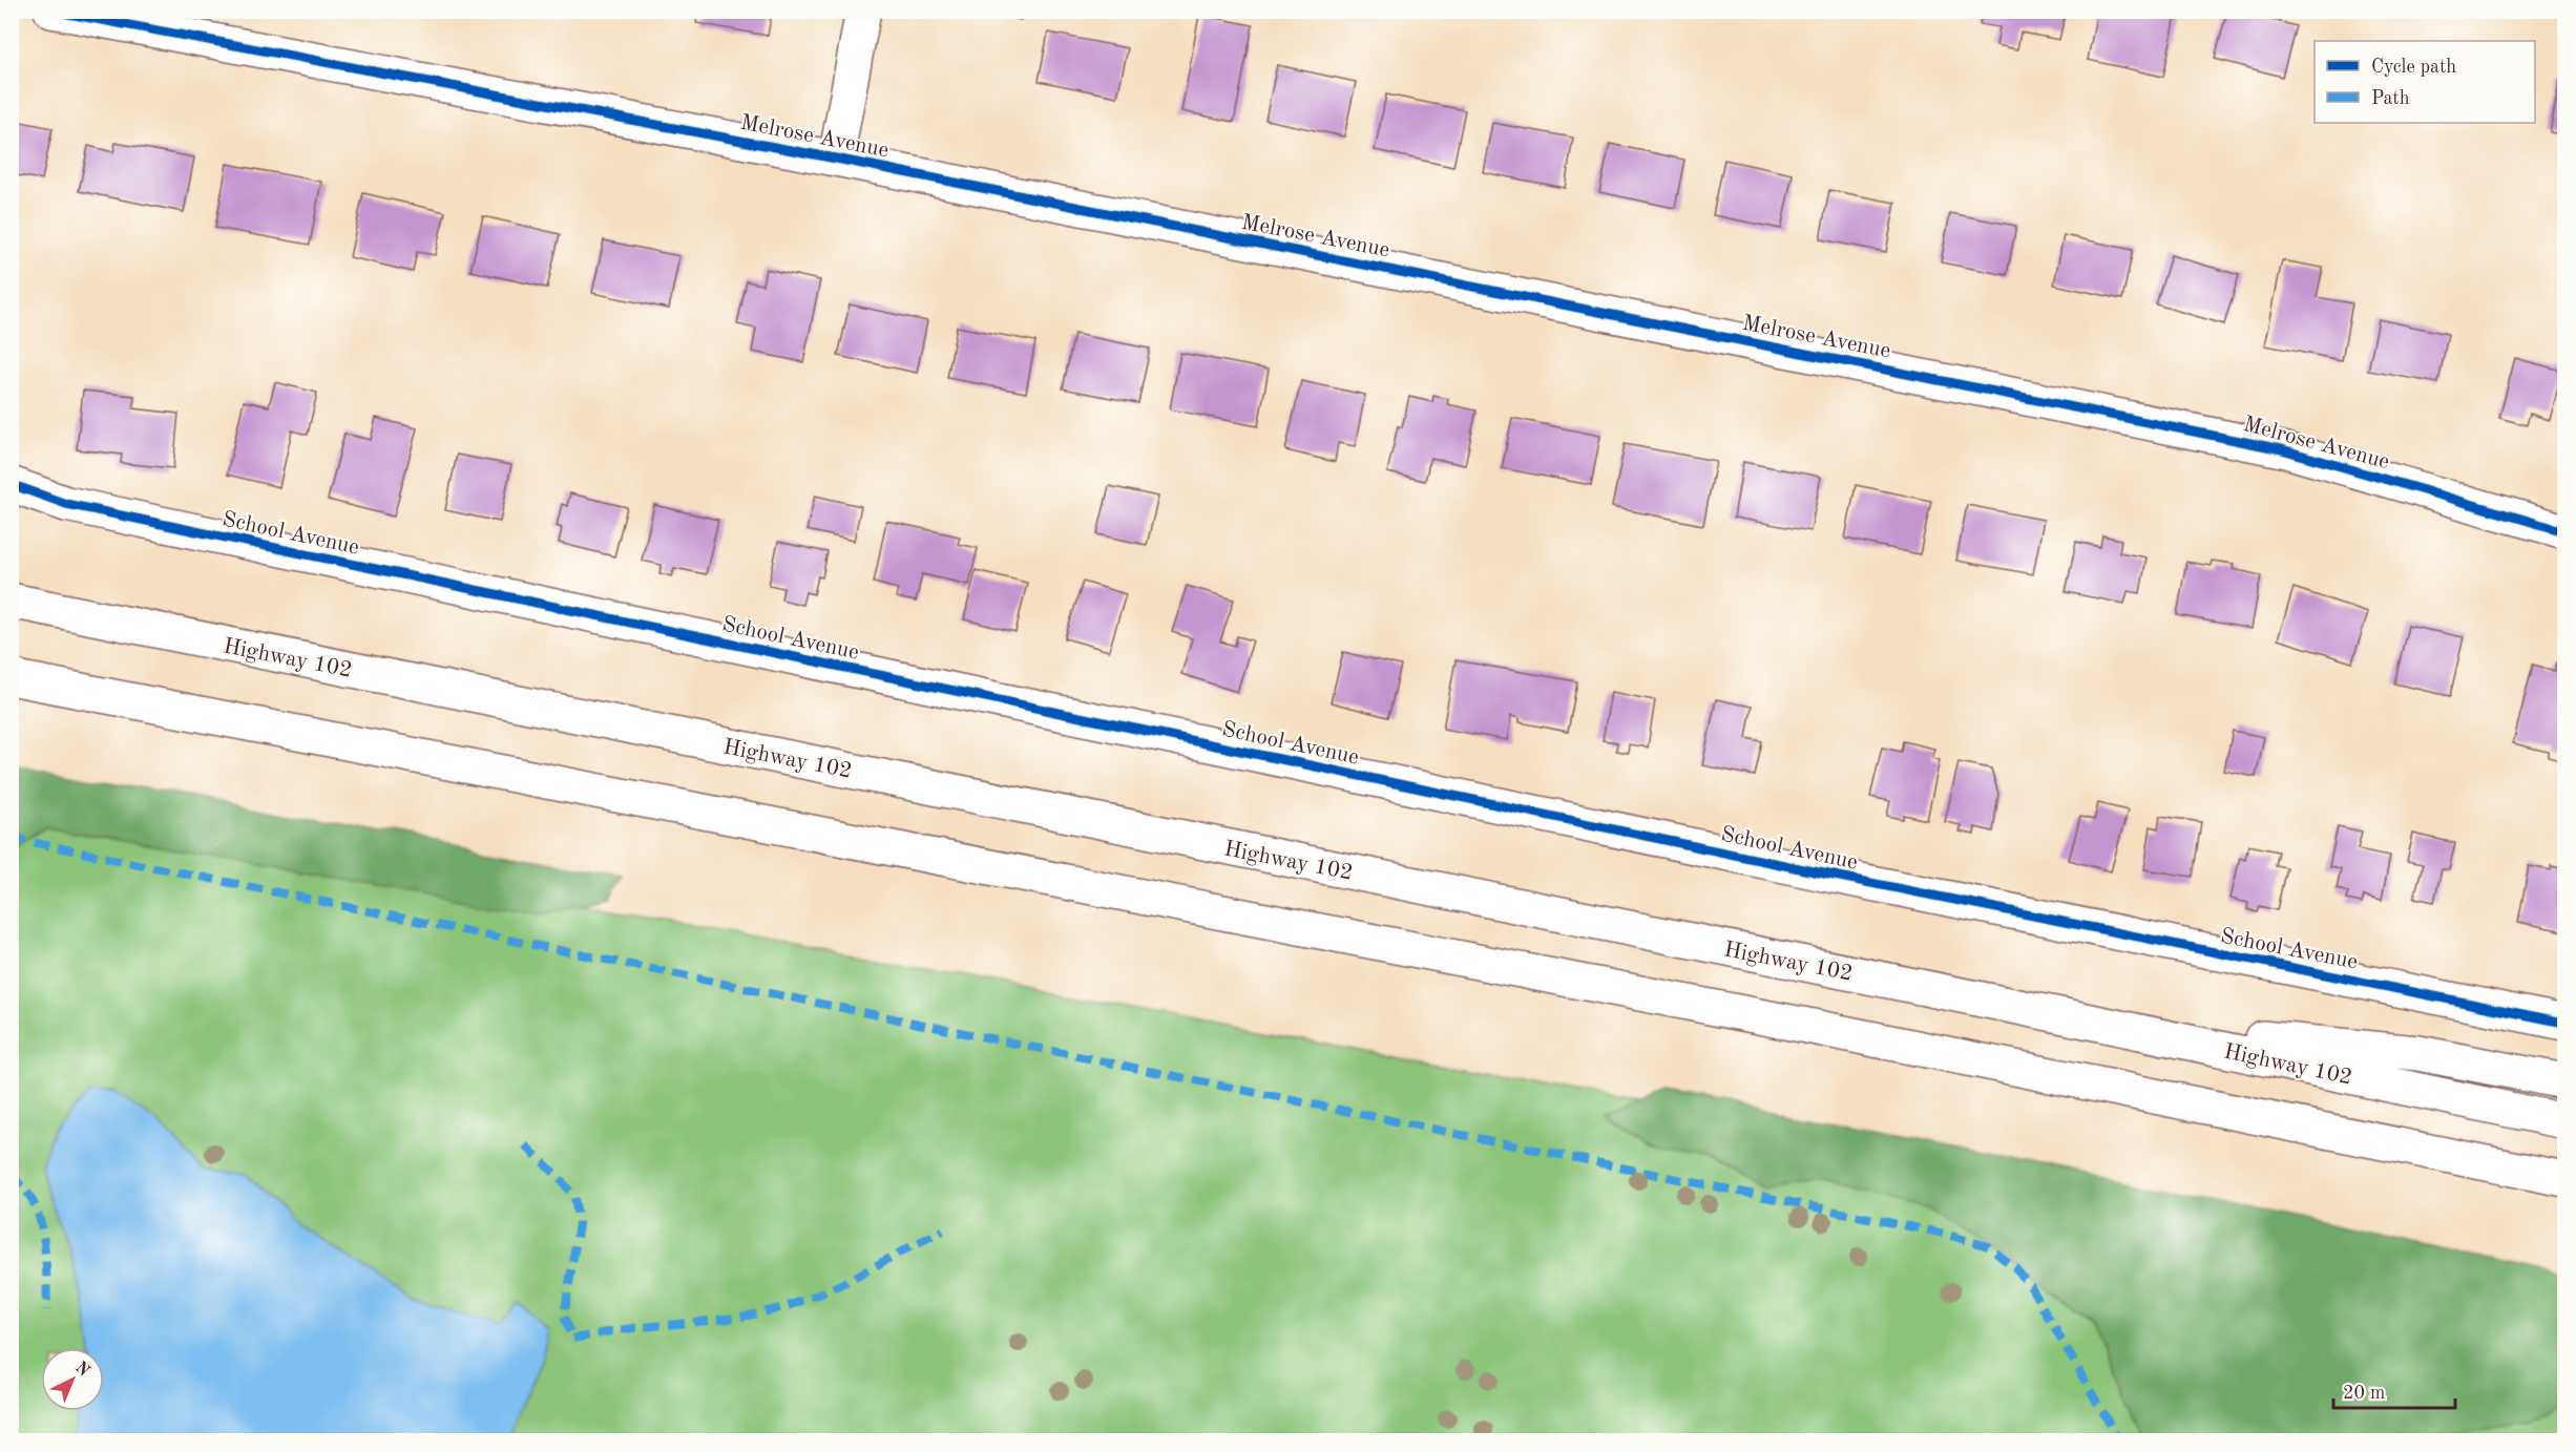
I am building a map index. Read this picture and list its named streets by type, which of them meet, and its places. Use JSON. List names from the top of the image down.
{
  "streets": {
    "main road": ["Melrose Avenue", "School Avenue", "Highway 102"]
  },
  "legend": ["Cycle path", "Path"],
  "scale_bar": "20 m",
  "north": "top right"
}
